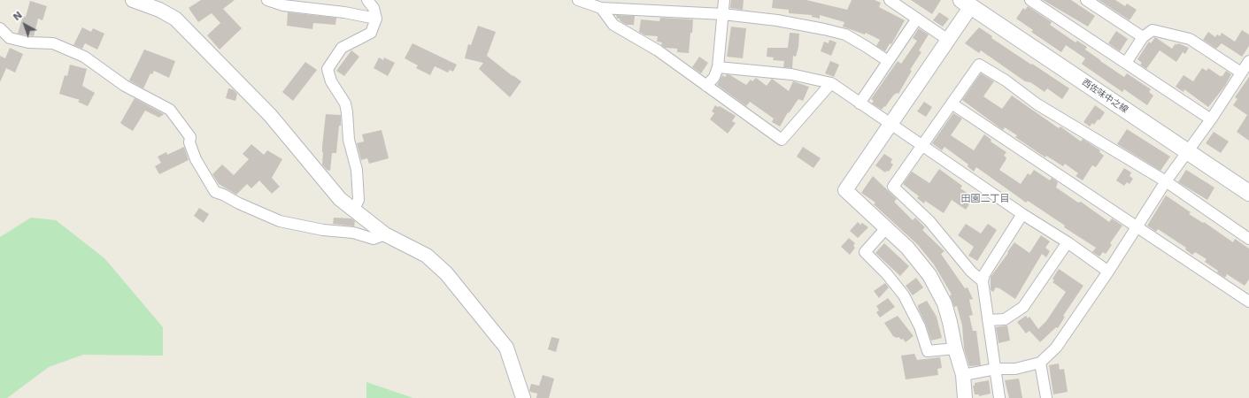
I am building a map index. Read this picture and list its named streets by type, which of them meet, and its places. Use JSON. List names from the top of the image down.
{
  "streets": {
    "main road": ["西佐味中之線"]
  },
  "districts": ["田園二丁目"],
  "north": "top left"
}
